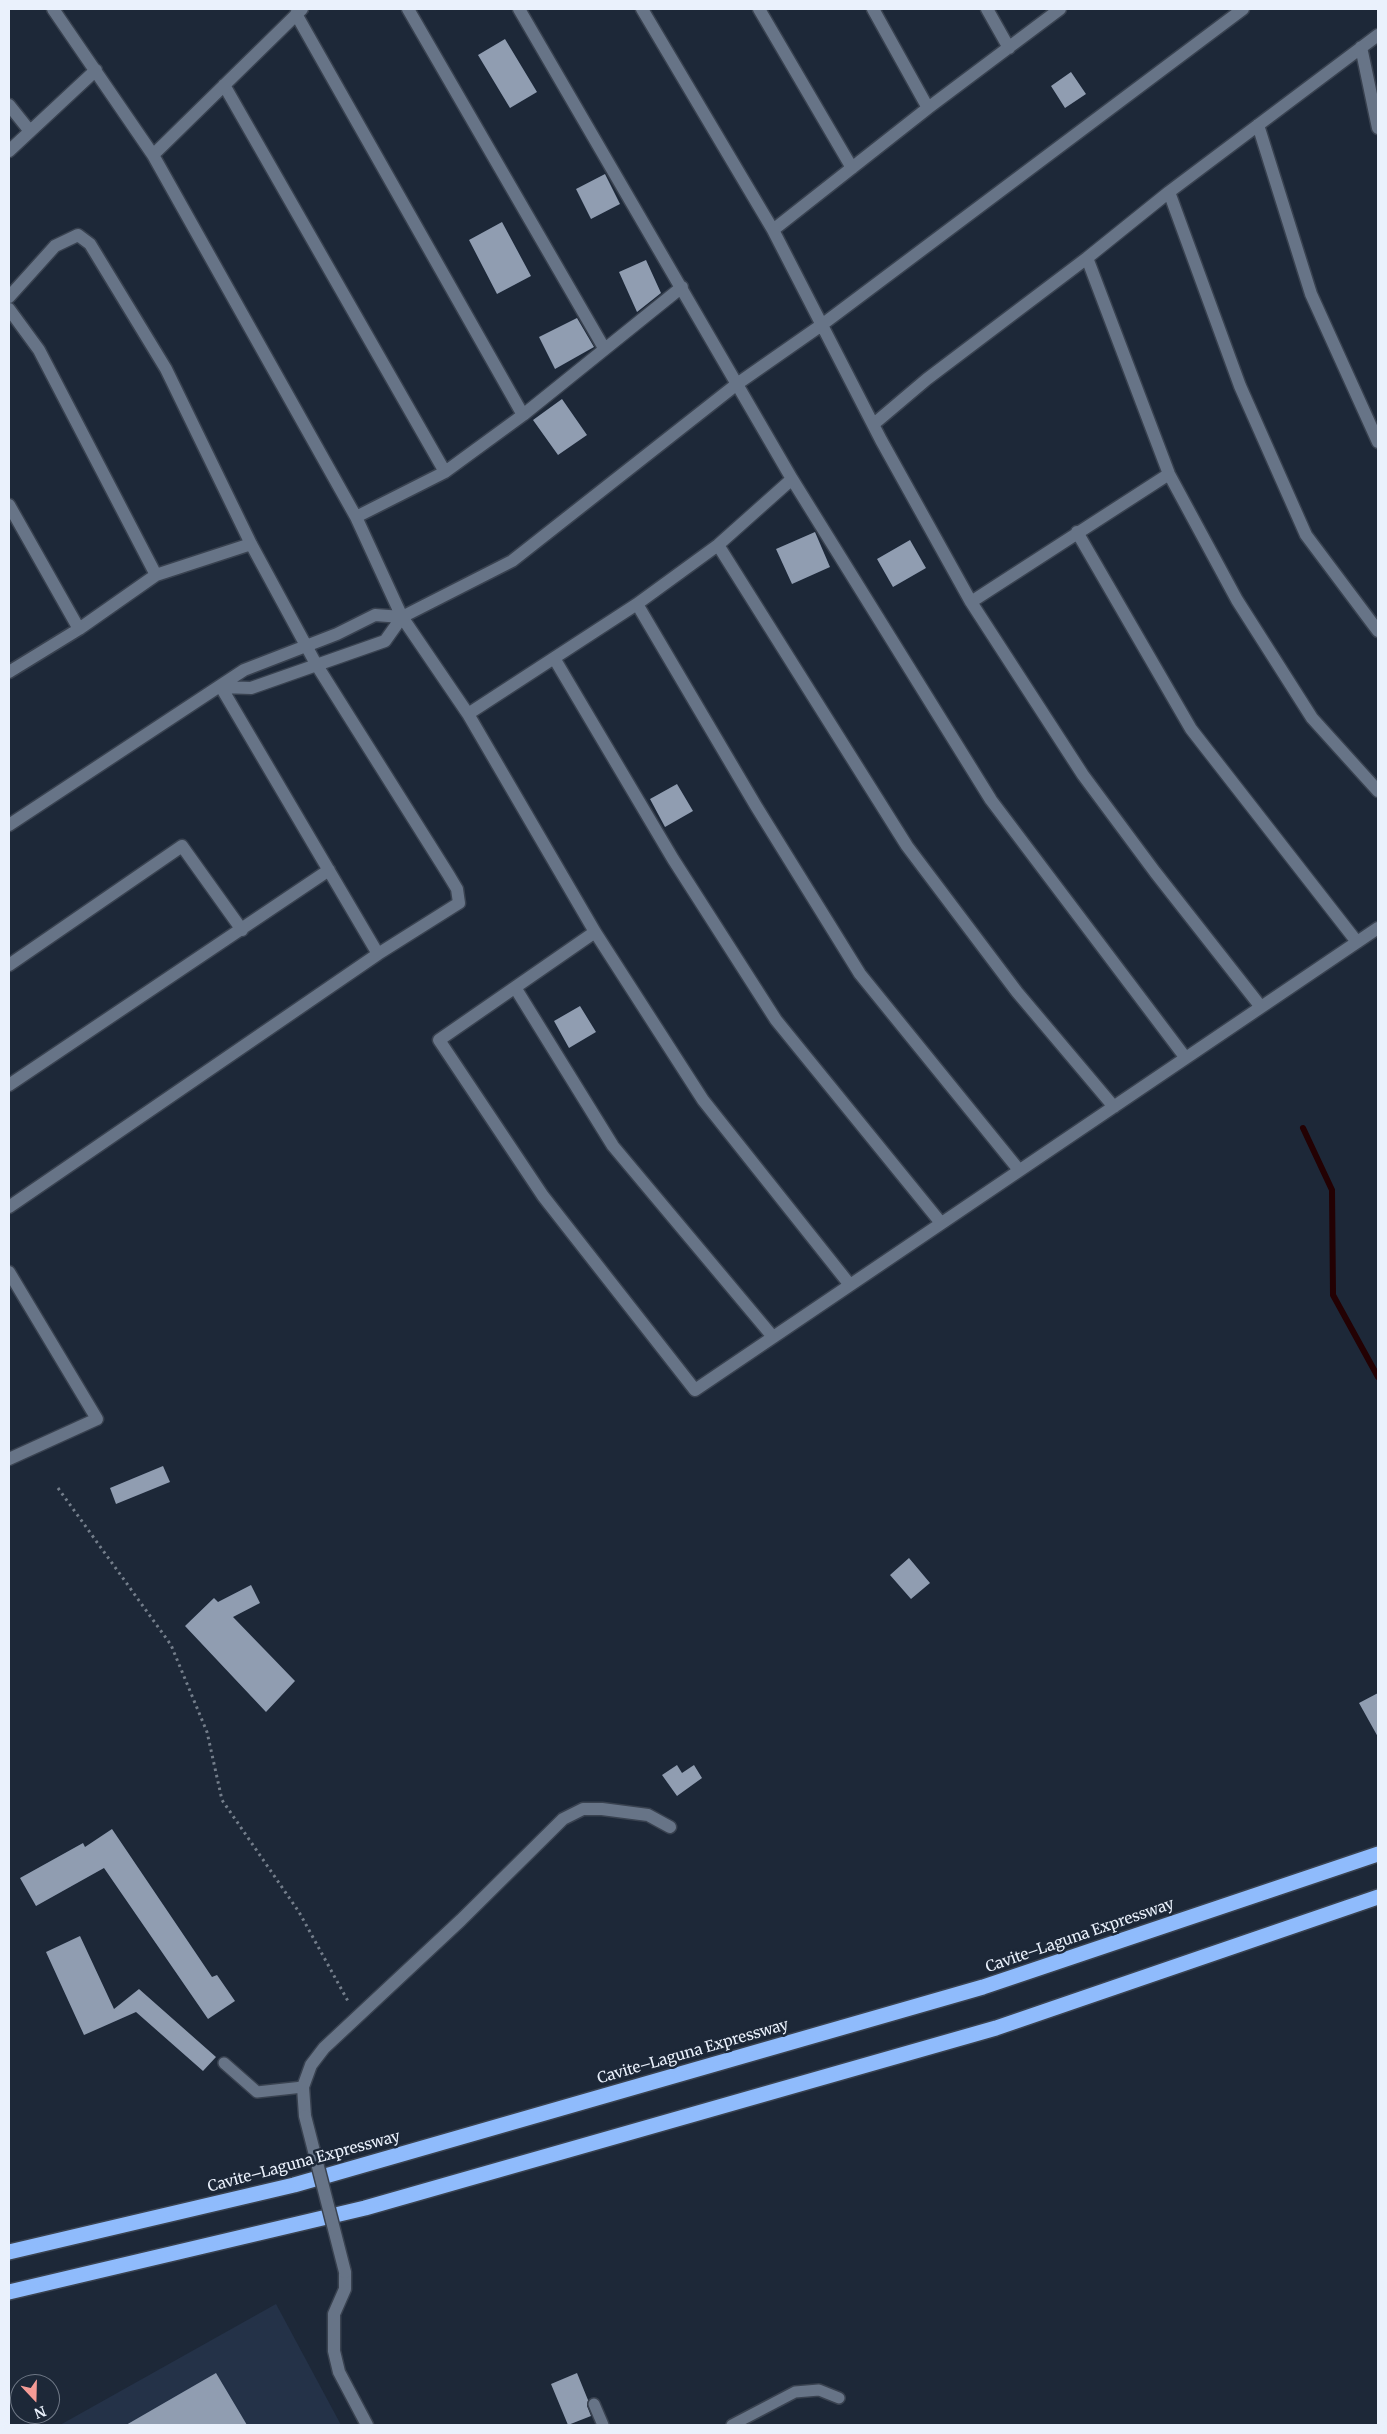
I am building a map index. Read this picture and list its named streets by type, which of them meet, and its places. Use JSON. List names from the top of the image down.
{
  "streets": {
    "highway": ["Cavite–Laguna Expressway"]
  },
  "north": "bottom"
}
